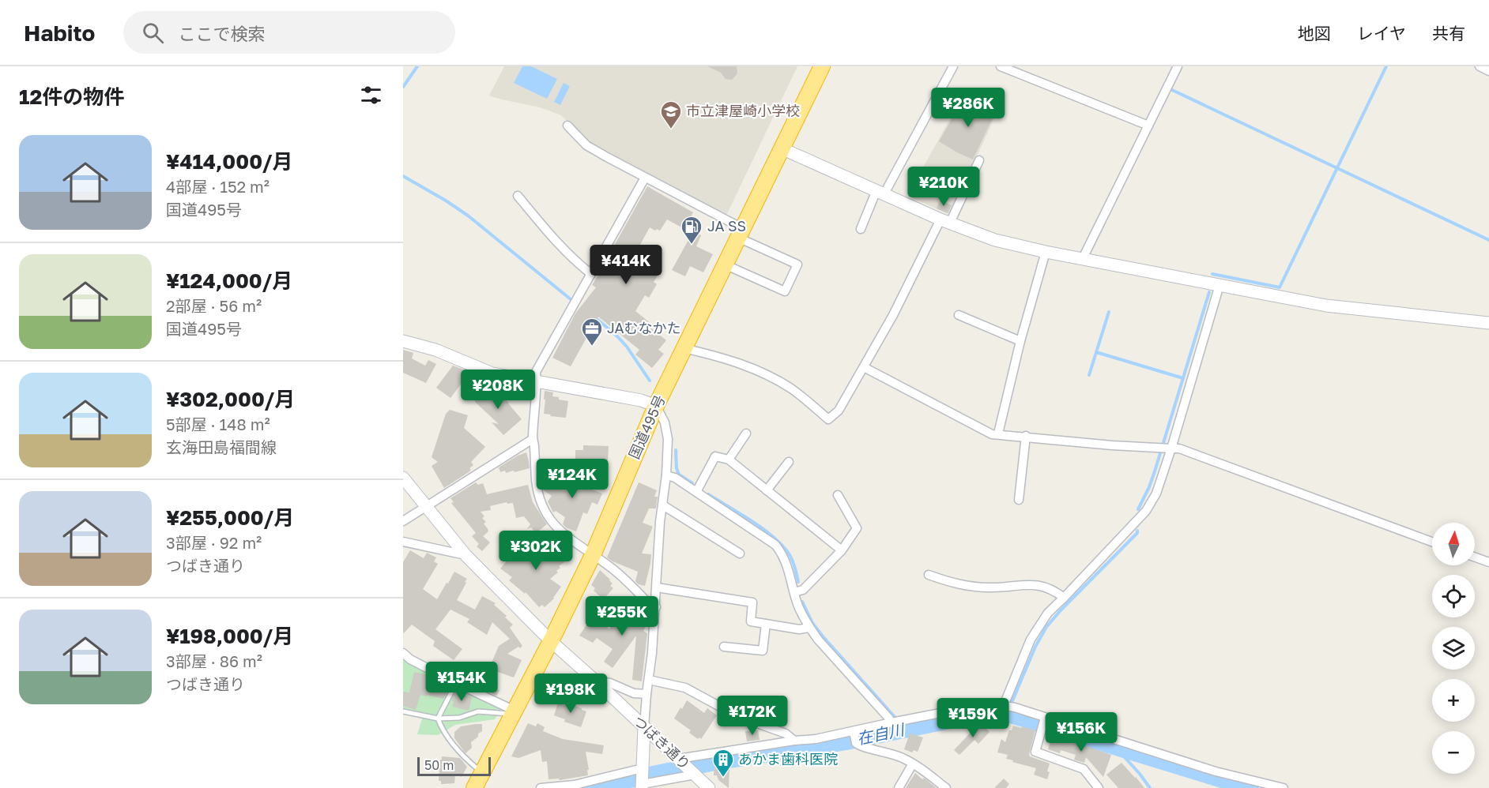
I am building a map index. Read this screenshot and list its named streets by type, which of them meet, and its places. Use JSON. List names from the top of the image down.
{
  "streets": {
    "highway": ["国道495号"],
    "street": ["つばき通り"]
  },
  "crossings": [
    ["国道495号", "つばき通り"]
  ],
  "water": ["在自川"],
  "places": {
    "school or university": ["市立津屋崎小学校"],
    "fuel station": ["JA SS"],
    "office": ["JAむなかた"],
    "building": ["あかま歯科医院"]
  },
  "scale_bar": "50 m",
  "north": "top",
  "page": {
    "header": "Habito",
    "search": "ここで検索",
    "nav": ["地図", "レイヤ", "共有"],
    "heading": "12件の物件",
    "price": [
      "¥286K",
      "¥210K",
      "¥414K",
      "¥208K",
      "¥124K",
      "¥302K",
      "¥255K",
      "¥154K",
      "¥198K",
      "¥172K",
      "¥159K",
      "¥156K"
    ],
    "list": [
      {
        "name": "¥414,000/月",
        "note": "4部屋 · 152 m² · 国道495号"
      },
      {
        "name": "¥124,000/月",
        "note": "2部屋 · 56 m² · 国道495号"
      },
      {
        "name": "¥302,000/月",
        "note": "5部屋 · 148 m² · 玄海田島福間線"
      },
      {
        "name": "¥255,000/月",
        "note": "3部屋 · 92 m² · つばき通り"
      },
      {
        "name": "¥198,000/月",
        "note": "3部屋 · 86 m² · つばき通り"
      }
    ],
    "map_buttons": ["+", "−"],
    "scale": "50 m"
  }
}
